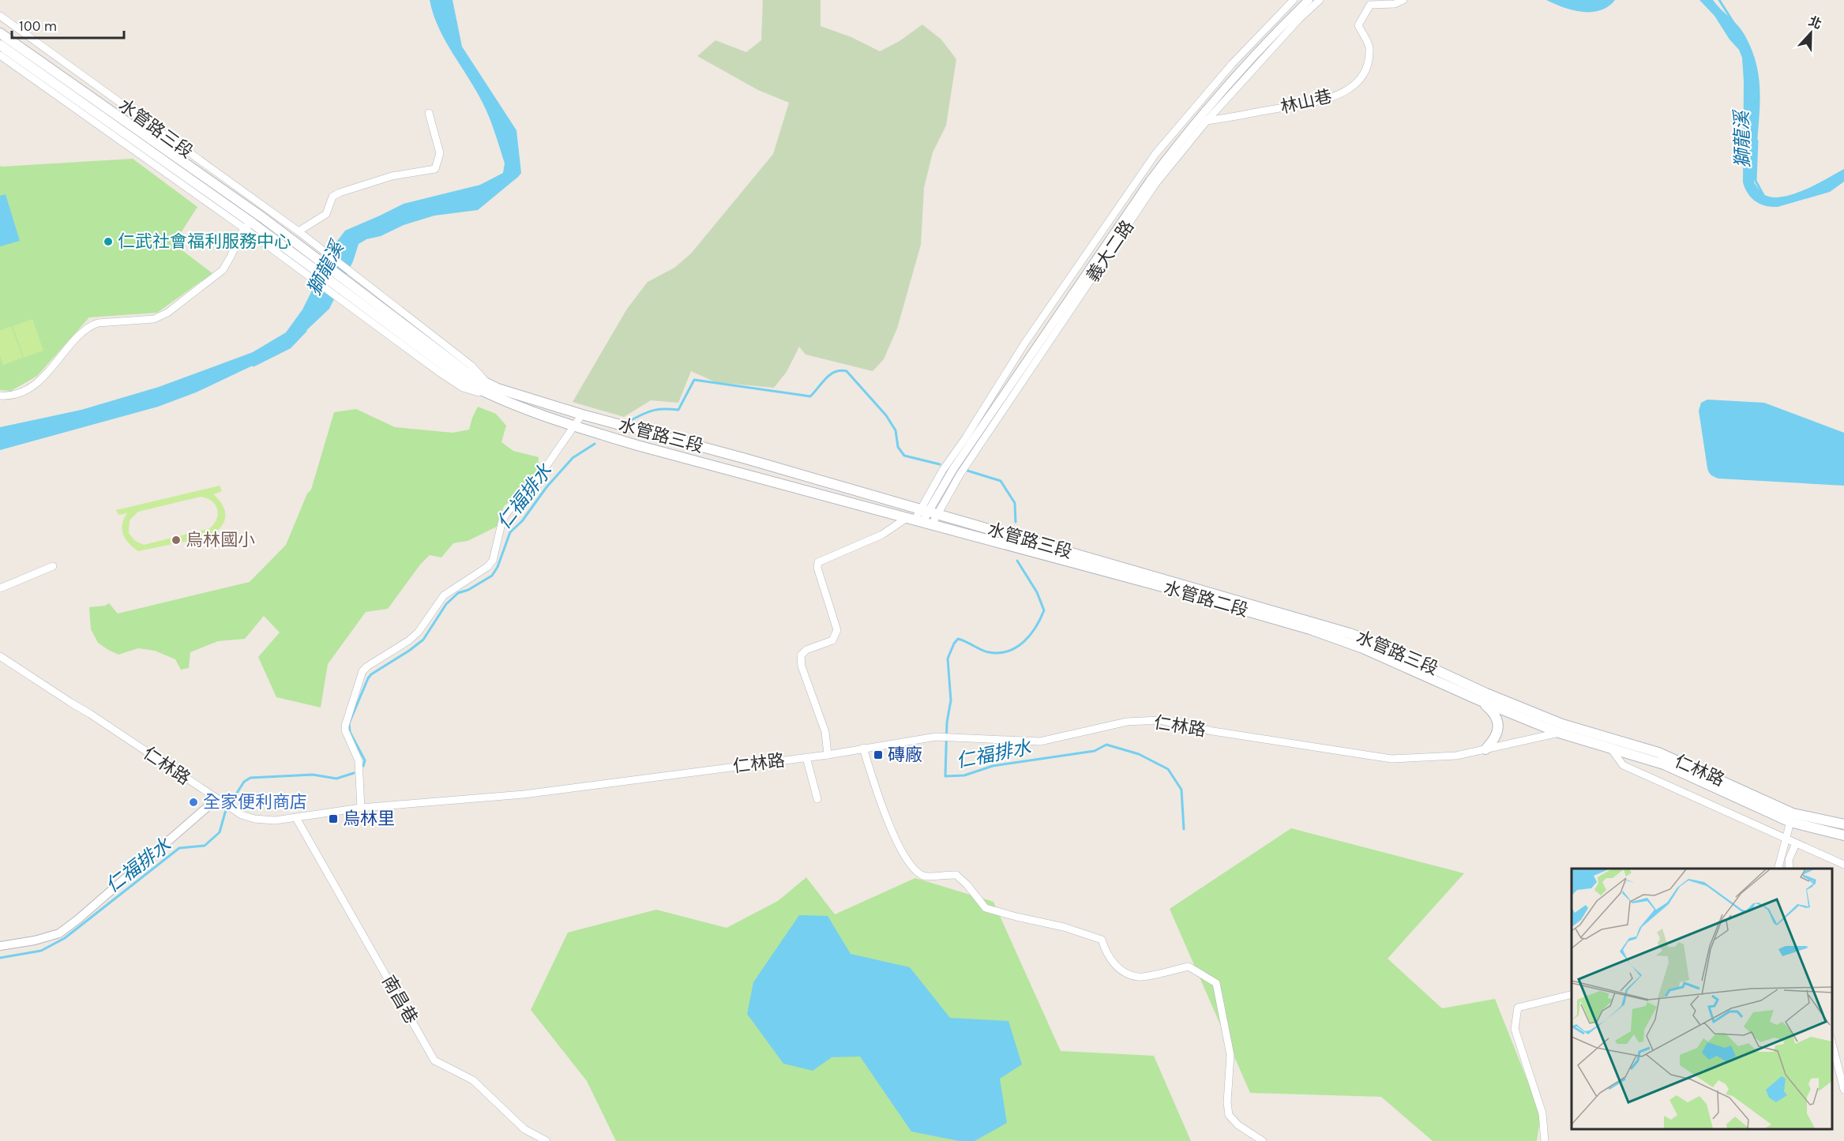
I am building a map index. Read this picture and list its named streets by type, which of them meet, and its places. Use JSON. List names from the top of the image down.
{
  "streets": {
    "main road": ["水管路三段", "水管路二段", "仁林路"],
    "street": ["林山巷", "義大二路", "南昌巷"]
  },
  "crossings": [
    ["林山巷", "義大二路"],
    ["水管路三段", "義大二路"],
    ["水管路三段", "水管路二段"],
    ["水管路三段", "仁林路"],
    ["義大二路", "水管路二段"],
    ["仁林路", "南昌巷"]
  ],
  "water": ["獅龍溪", "仁福排水"],
  "places": {
    "other": ["仁武社會福利服務中心", "烏林國小", "全家便利商店"],
    "transit": ["磚廠", "烏林里"]
  },
  "scale_bar": "100 m",
  "north": "top"
}
